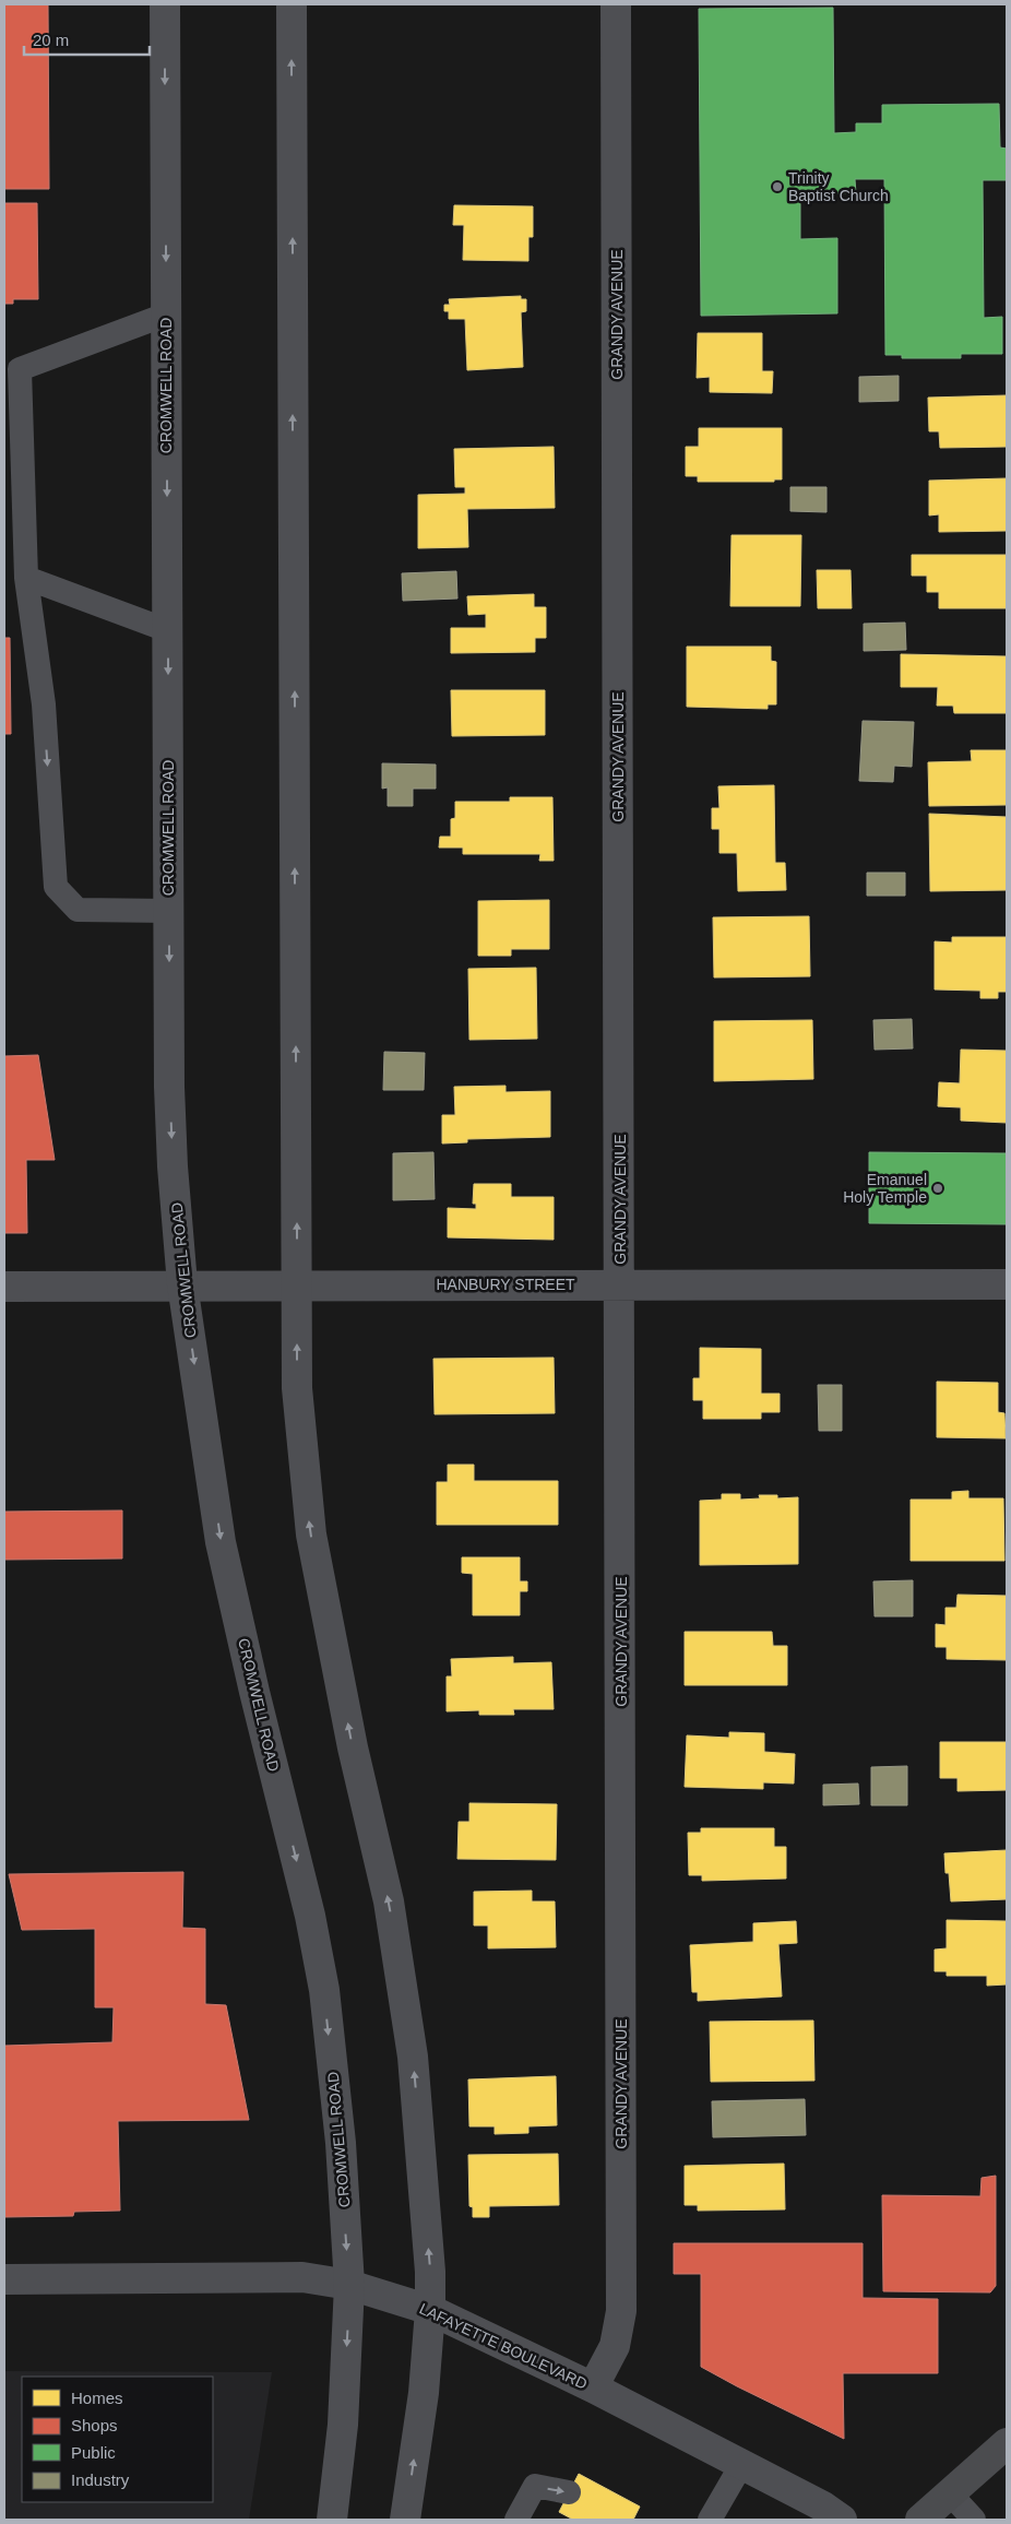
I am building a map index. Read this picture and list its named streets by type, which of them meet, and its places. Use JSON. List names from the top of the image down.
{
  "streets": {
    "street": [
      "GRANDY AVENUE",
      "CROMWELL ROAD",
      "HANBURY STREET",
      "LAFAYETTE BOULEVARD"
    ]
  },
  "crossings": [
    ["GRANDY AVENUE", "HANBURY STREET"],
    ["GRANDY AVENUE", "LAFAYETTE BOULEVARD"],
    ["CROMWELL ROAD", "HANBURY STREET"],
    ["CROMWELL ROAD", "LAFAYETTE BOULEVARD"]
  ],
  "places": ["Trinity Baptist Church", "Emanuel Holy Temple"],
  "legend": [
    "Homes",
    "Shops",
    "Public",
    "Industry"
  ],
  "scale_bar": "20 m"
}
